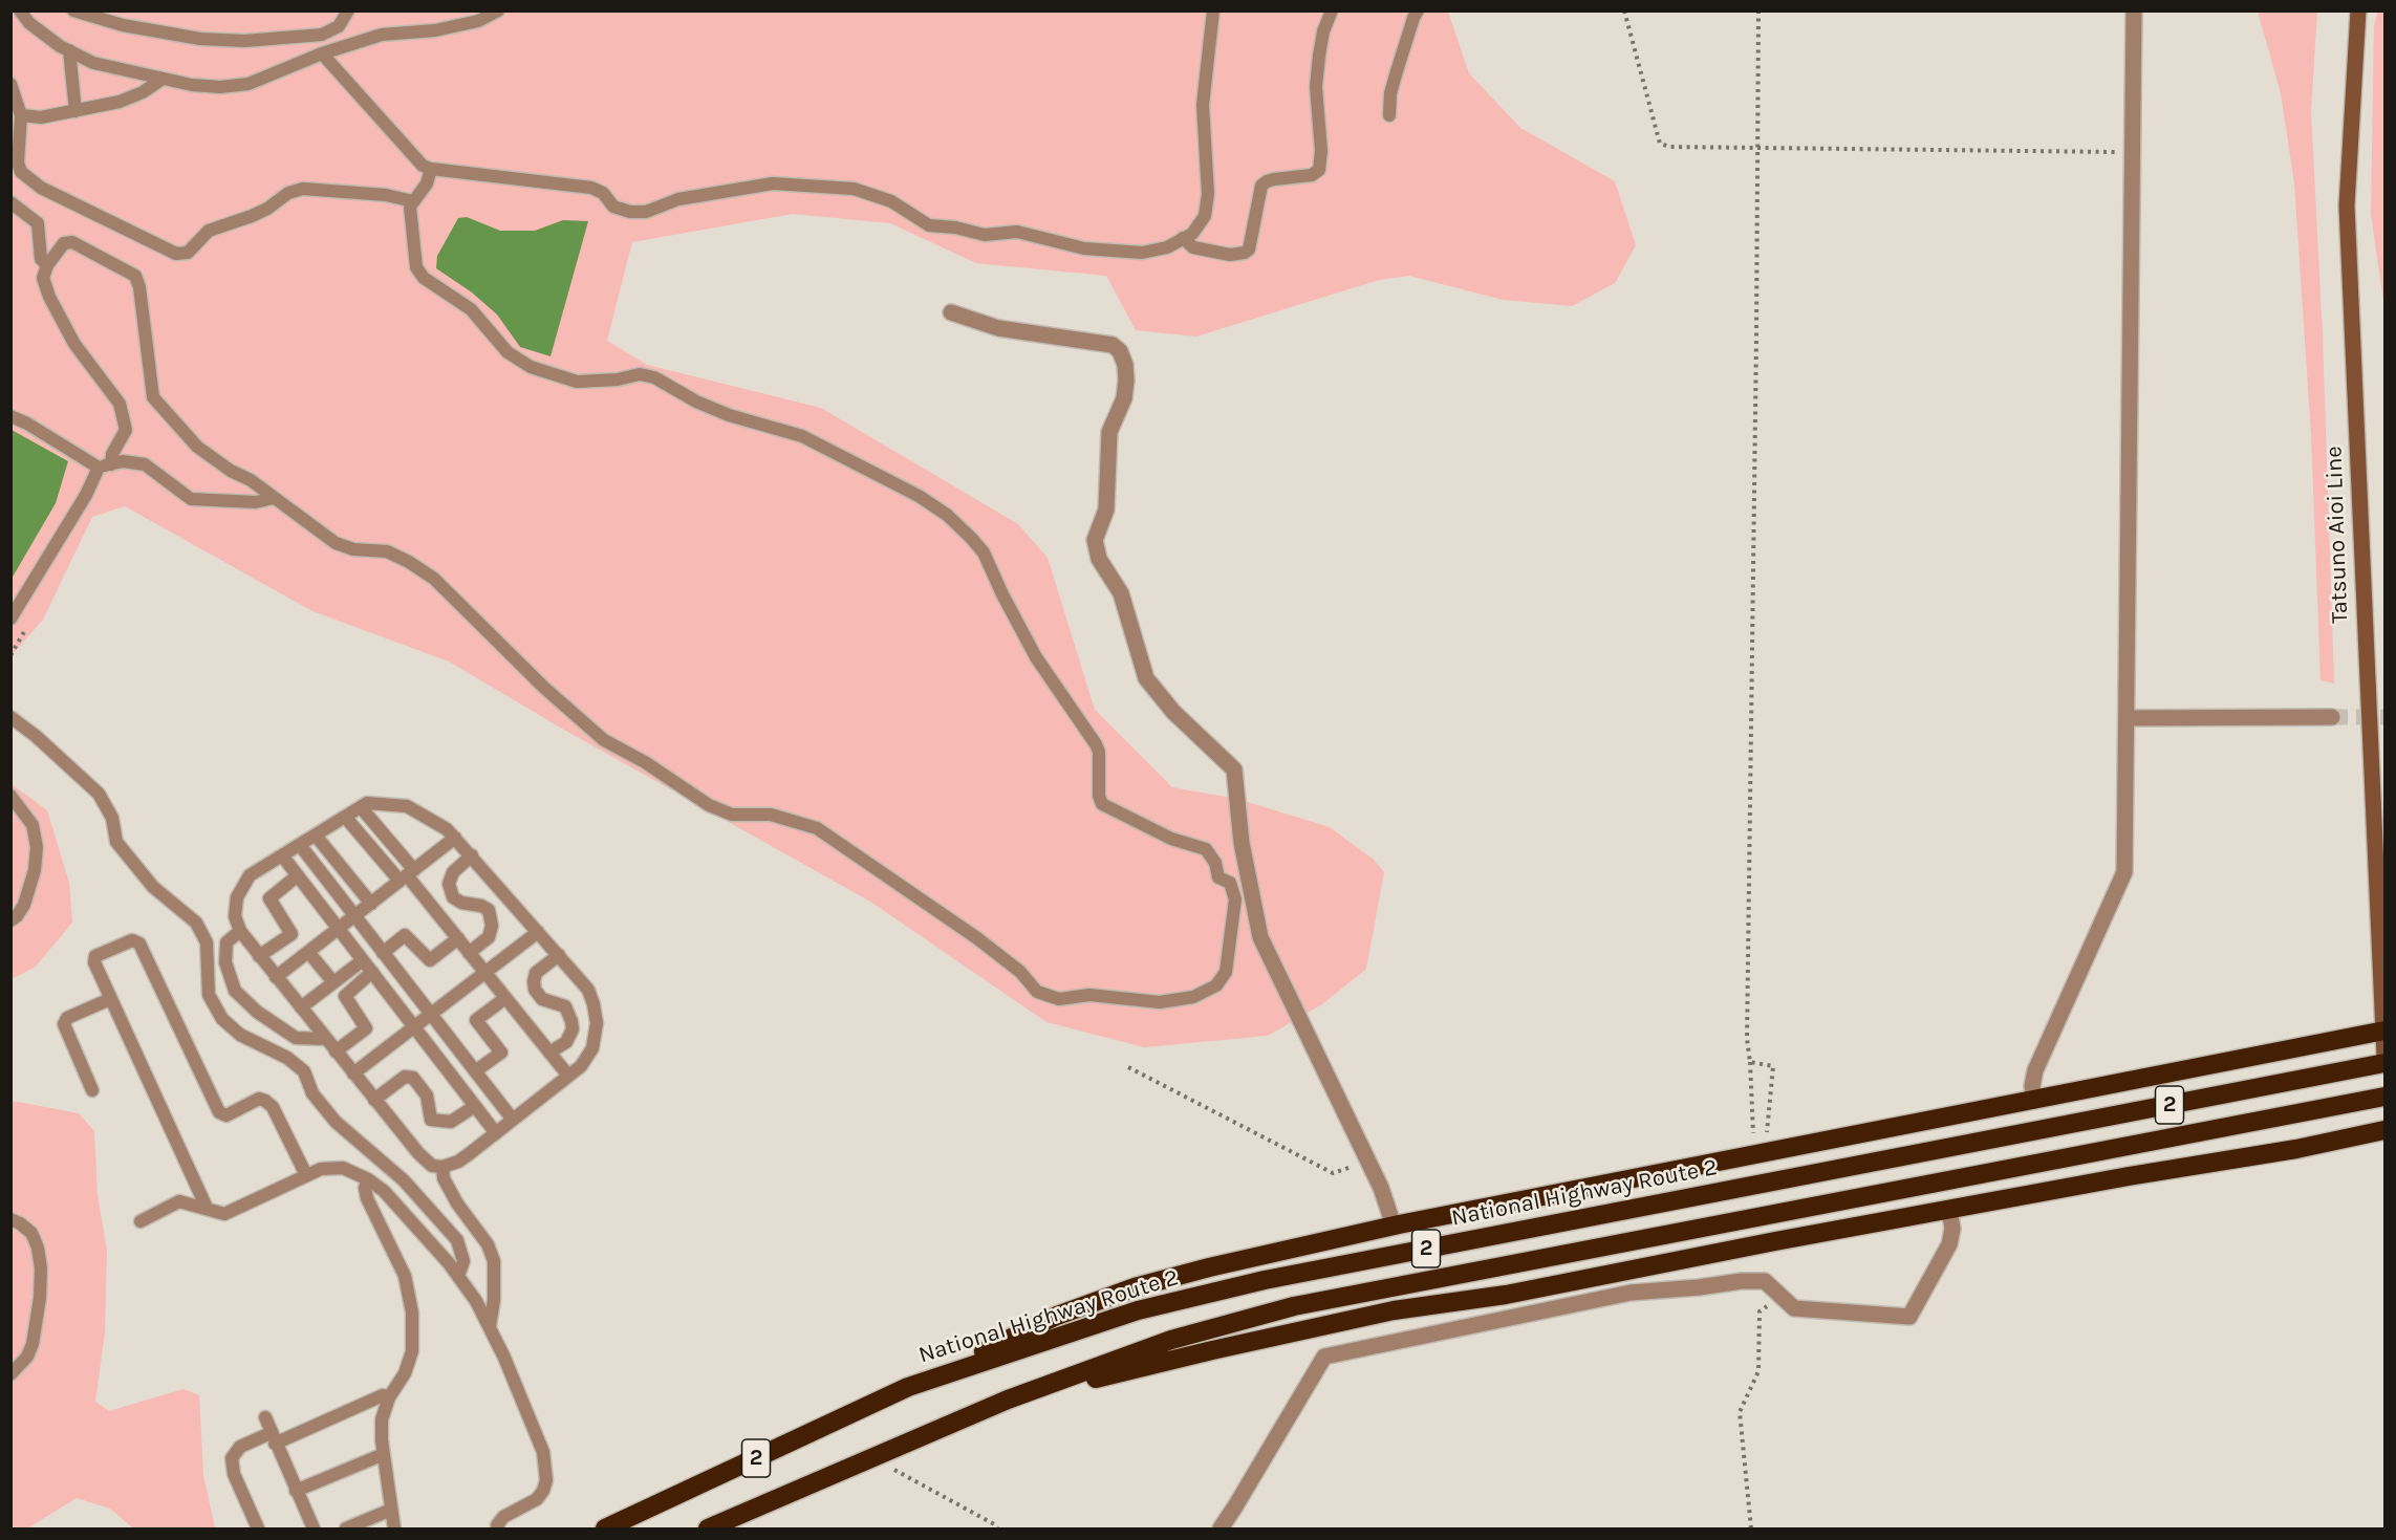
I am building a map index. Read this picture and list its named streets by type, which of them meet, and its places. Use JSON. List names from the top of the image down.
{
  "streets": {
    "highway": ["2", "National Highway Route 2"],
    "main road": ["Tatsuno Aioi Line"]
  }
}
